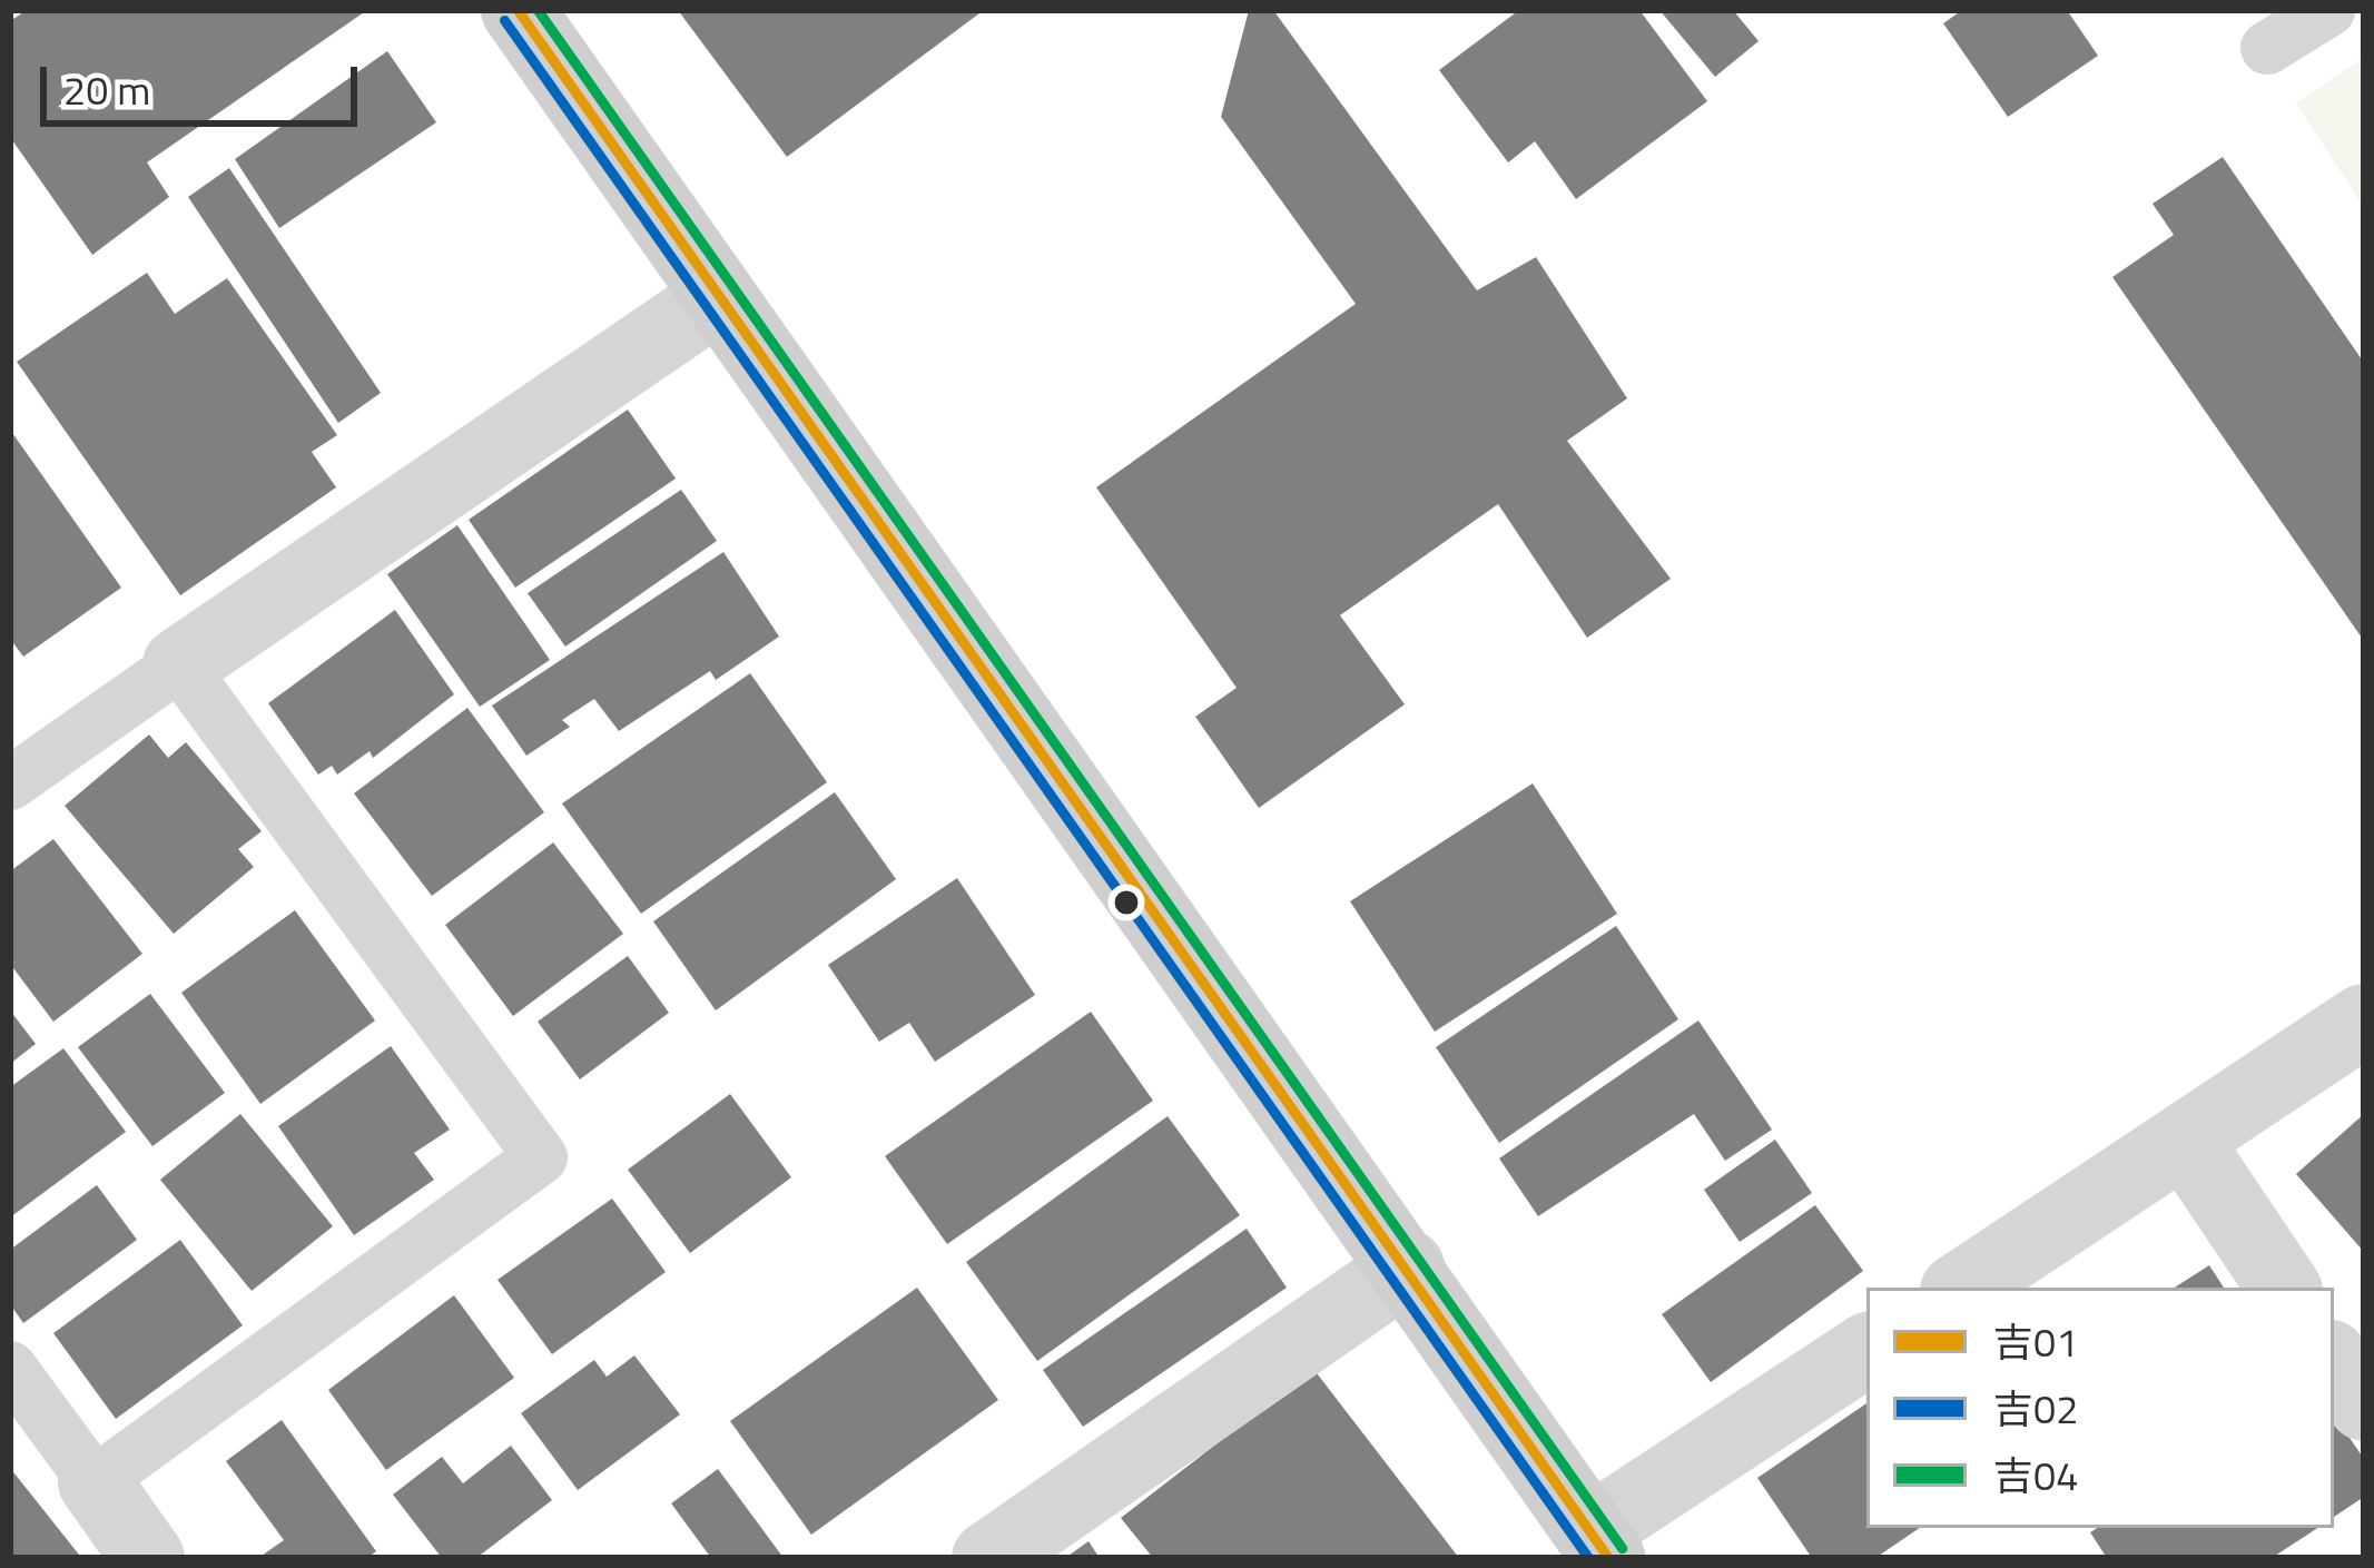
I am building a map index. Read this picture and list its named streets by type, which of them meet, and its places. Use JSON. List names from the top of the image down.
{
  "lines": ["transit line 吉01", "transit line 吉04", "transit line 吉02"],
  "legend": ["吉01", "吉02", "吉04"],
  "scale_bar": "20 m"
}
